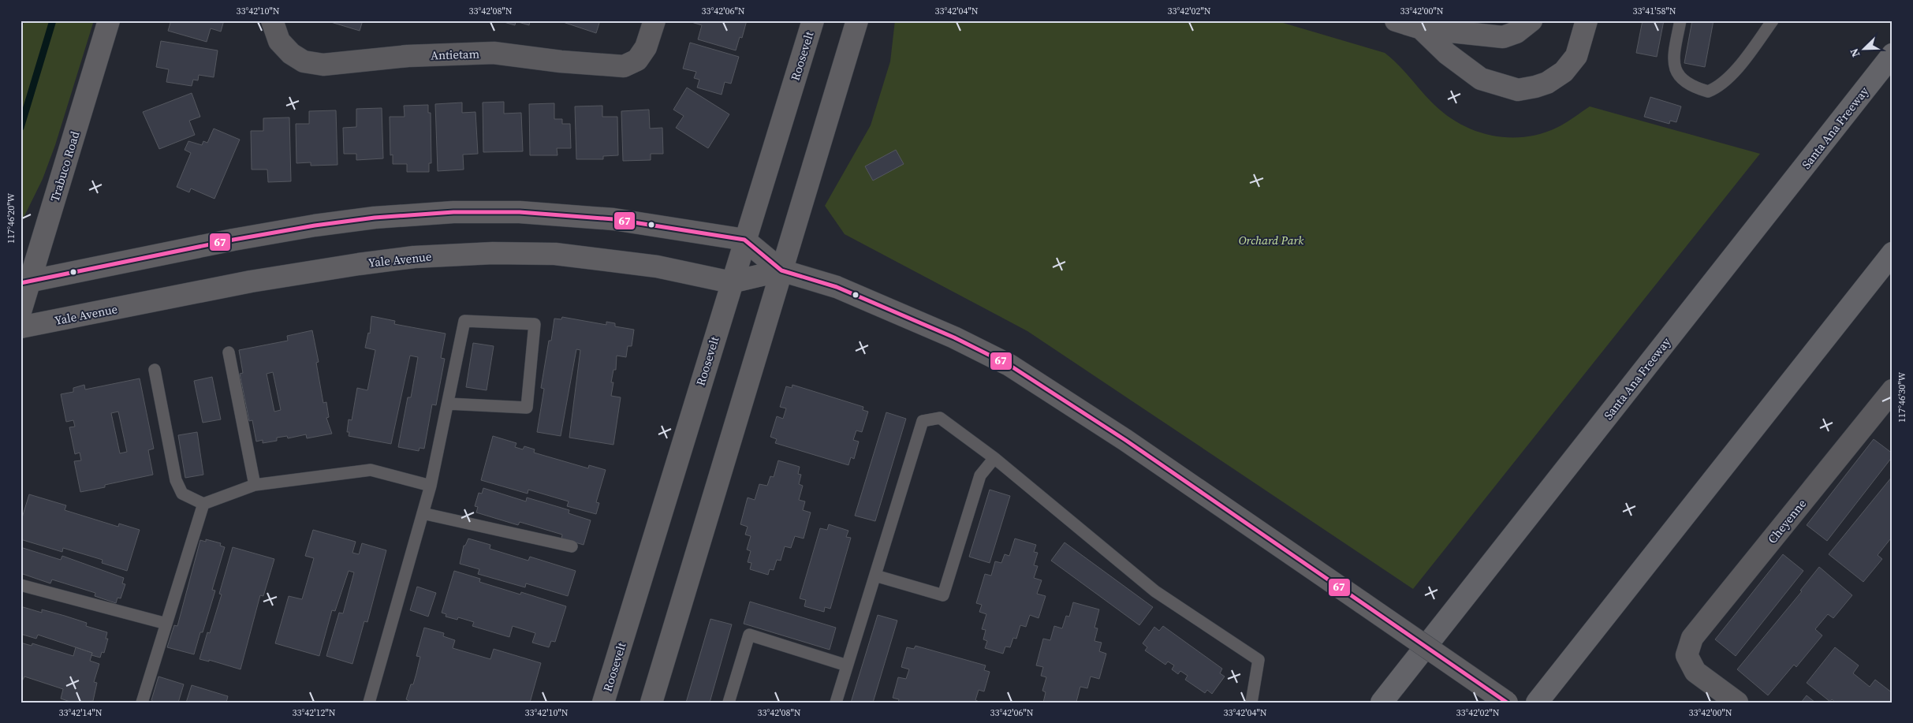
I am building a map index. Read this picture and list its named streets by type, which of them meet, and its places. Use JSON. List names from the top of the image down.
{
  "streets": {
    "highway": ["Santa Ana Freeway"],
    "main road": ["Roosevelt", "Trabuco Road", "Yale Avenue"],
    "street": ["Antietam", "Cheyenne"]
  },
  "crossings": [
    ["Roosevelt", "Yale Avenue"]
  ],
  "parks": ["Orchard Park"],
  "lines": ["transit line 67"],
  "north": "bottom left",
  "coordinates": [
    "33°42'10\"N",
    "33°42'08\"N",
    "33°42'06\"N",
    "33°42'04\"N",
    "33°42'02\"N",
    "33°42'00\"N",
    "33°41'58\"N",
    "117°46'20\"W",
    "117°46'30\"W",
    "33°42'14\"N",
    "33°42'12\"N"
  ]
}
